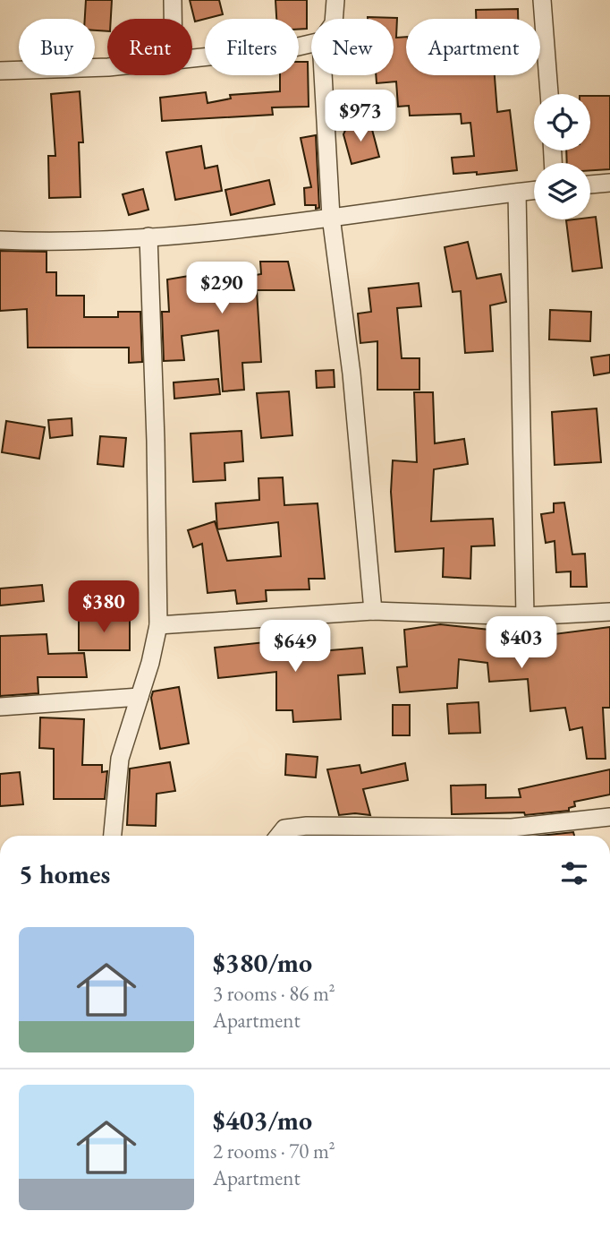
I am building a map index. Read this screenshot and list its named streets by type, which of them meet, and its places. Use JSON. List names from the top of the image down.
{
  "page": {
    "chip": [
      "Buy",
      "Rent",
      "Filters",
      "New",
      "Apartment"
    ],
    "price": [
      "$973",
      "$290",
      "$380",
      "$403",
      "$649"
    ],
    "heading": "5 homes",
    "list": [
      {
        "name": "$380/mo",
        "note": "3 rooms · 86 m² · Apartment"
      },
      {
        "name": "$403/mo",
        "note": "2 rooms · 70 m² · Apartment"
      }
    ]
  }
}
